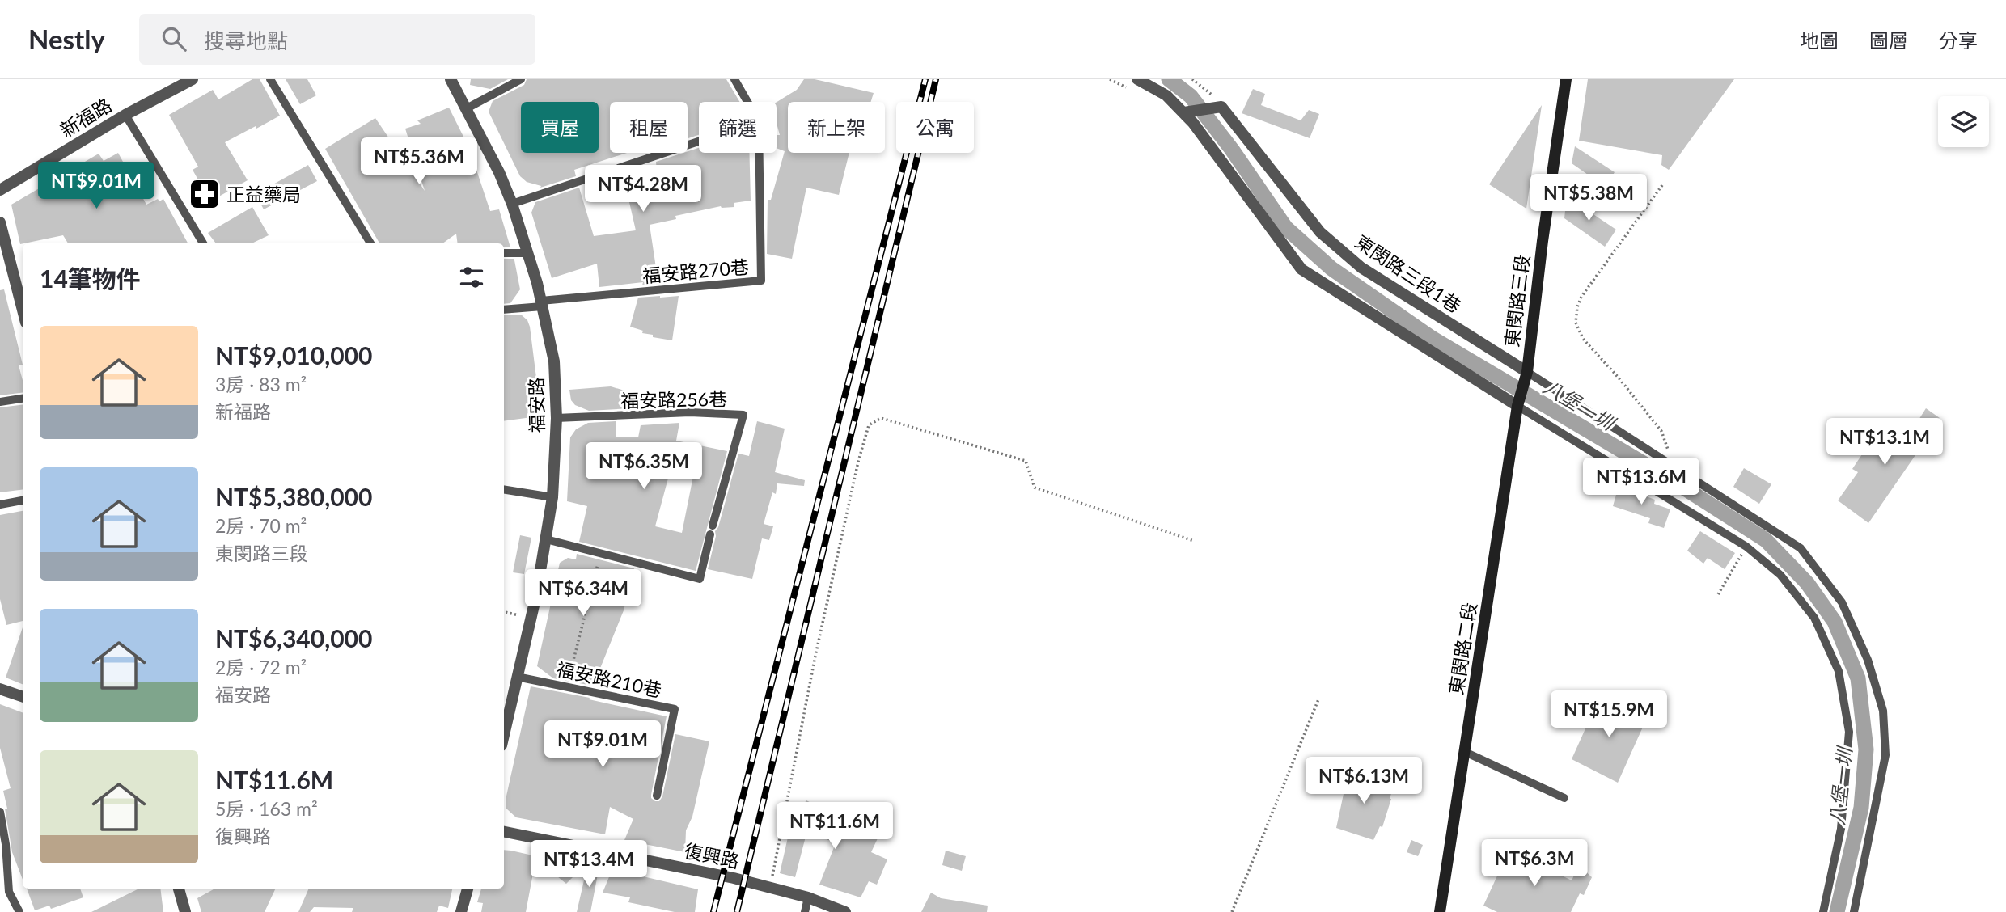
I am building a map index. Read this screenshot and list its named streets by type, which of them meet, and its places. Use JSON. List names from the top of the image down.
{
  "streets": {
    "main road": ["東閔路三段", "東閔路二段"],
    "street": [
      "新福路",
      "東閔路三段1巷",
      "福安路",
      "復興路"
    ],
    "lane": ["福安路270巷", "福安路256巷", "福安路210巷"]
  },
  "crossings": [
    ["福安路270巷", "福安路"],
    ["東閔路三段1巷", "東閔路三段"],
    ["東閔路三段", "東閔路二段"],
    ["福安路256巷", "福安路"],
    ["福安路", "福安路210巷"]
  ],
  "water": ["八堡一圳"],
  "places": {
    "pharmacy": ["正益藥局"]
  },
  "page": {
    "header": "Nestly",
    "search": "搜尋地點",
    "nav": ["地圖", "圖層", "分享"],
    "chip": [
      "買屋",
      "租屋",
      "篩選",
      "新上架",
      "公寓"
    ],
    "price": [
      "NT$5.36M",
      "NT$9.01M",
      "NT$4.28M",
      "NT$5.38M",
      "NT$13.1M",
      "NT$6.35M",
      "NT$13.6M",
      "NT$6.34M",
      "NT$15.9M",
      "NT$9.01M",
      "NT$6.13M",
      "NT$11.6M",
      "NT$6.3M",
      "NT$13.4M"
    ],
    "heading": "14筆物件",
    "list": [
      {
        "name": "NT$9,010,000",
        "note": "3房 · 83 m² · 新福路"
      },
      {
        "name": "NT$5,380,000",
        "note": "2房 · 70 m² · 東閔路三段"
      },
      {
        "name": "NT$6,340,000",
        "note": "2房 · 72 m² · 福安路"
      },
      {
        "name": "NT$11.6M",
        "note": "5房 · 163 m² · 復興路"
      }
    ]
  }
}
